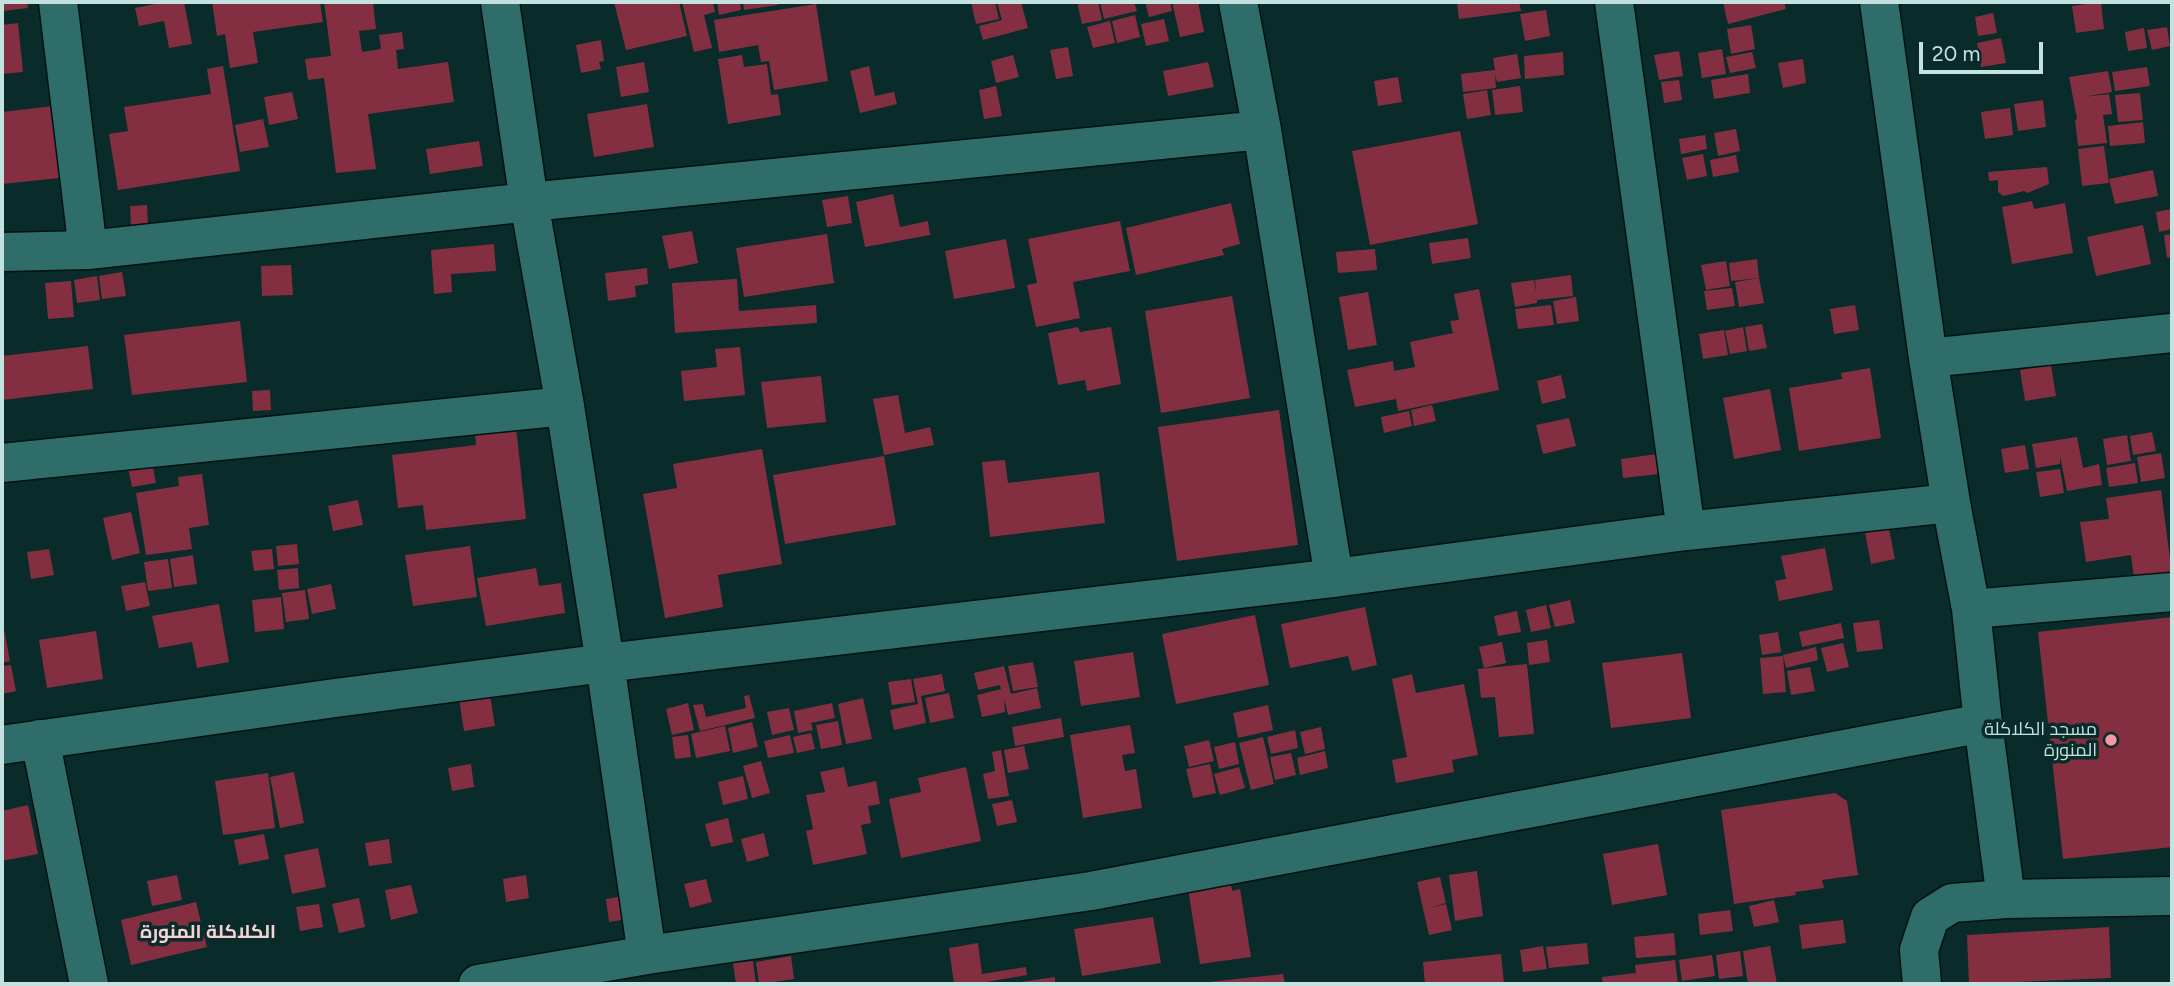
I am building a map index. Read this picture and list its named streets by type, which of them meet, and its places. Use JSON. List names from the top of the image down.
{
  "districts": ["الكلاكلة المنورة"],
  "places": ["مسجد الكلاكلة المنورة"],
  "scale_bar": "20 m"
}
